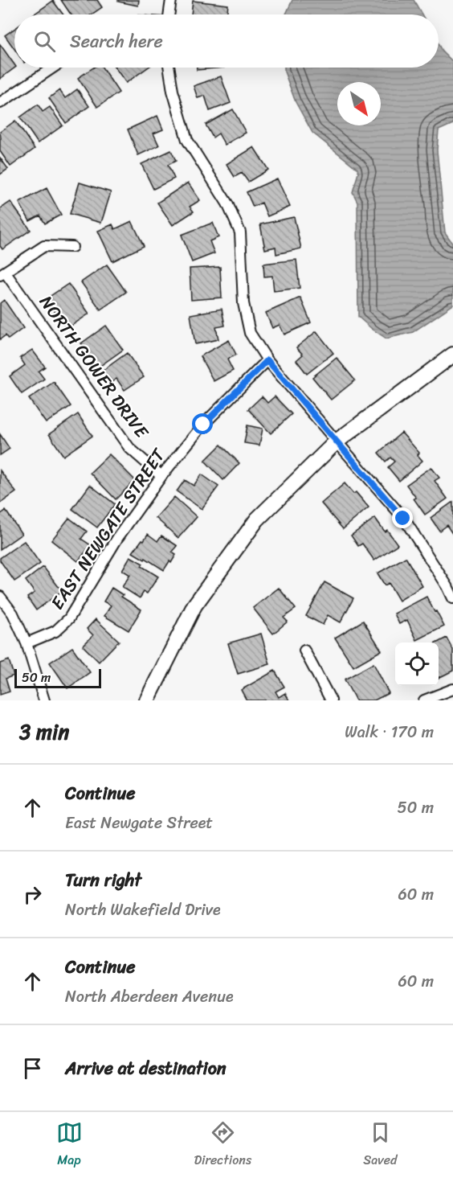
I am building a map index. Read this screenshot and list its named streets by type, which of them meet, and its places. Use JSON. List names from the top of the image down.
{
  "streets": {
    "street": ["NORTH GOWER DRIVE", "EAST NEWGATE STREET"]
  },
  "crossings": [
    ["NORTH GOWER DRIVE", "EAST NEWGATE STREET"]
  ],
  "scale_bar": "50 m",
  "north": "bottom right",
  "page": {
    "search": "Search here",
    "scale": "50 m",
    "heading": ["3 min", "Walk · 170 m"],
    "list": [
      ["Continue", "East Newgate Street", "50 m"],
      ["Turn right", "North Wakefield Drive", "60 m"],
      ["Continue", "North Aberdeen Avenue", "60 m"],
      "Arrive at destination"
    ],
    "nav": ["Map", "Directions", "Saved"]
  }
}
